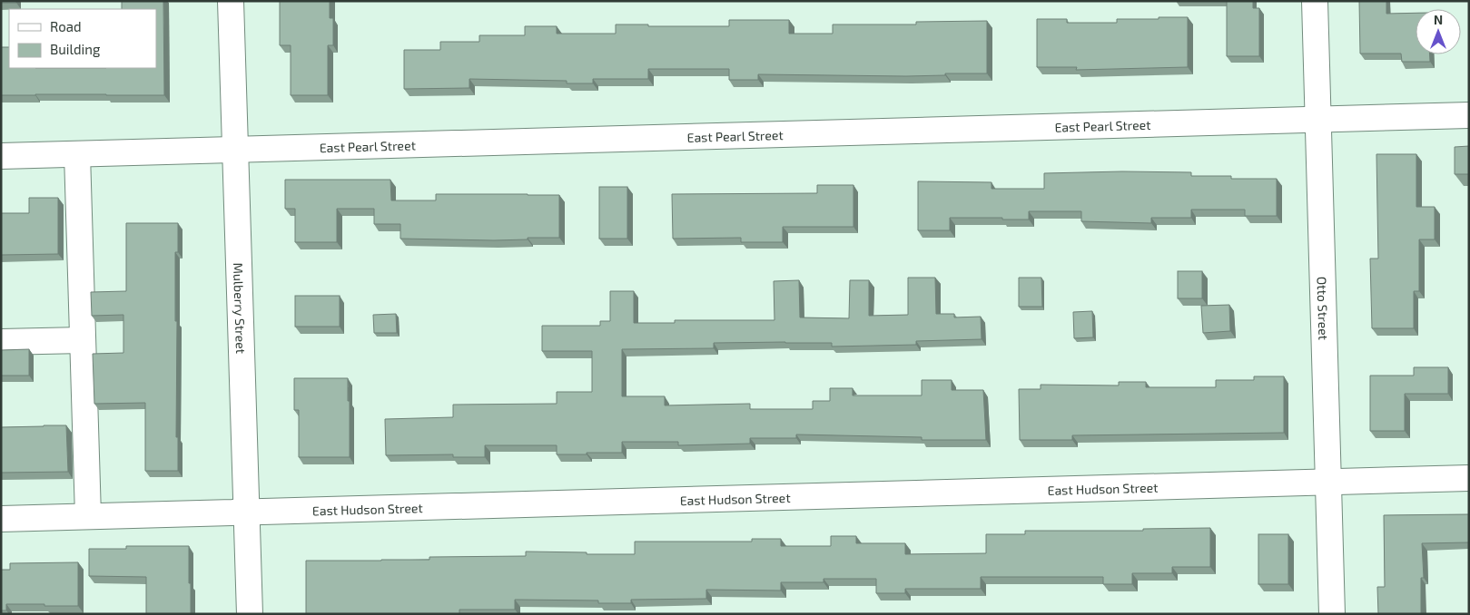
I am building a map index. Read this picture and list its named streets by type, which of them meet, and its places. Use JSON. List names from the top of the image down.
{
  "streets": {
    "street": [
      "East Pearl Street",
      "Mulberry Street",
      "Otto Street",
      "East Hudson Street"
    ]
  },
  "crossings": [
    ["East Pearl Street", "Mulberry Street"],
    ["East Pearl Street", "Otto Street"],
    ["Mulberry Street", "East Hudson Street"],
    ["Otto Street", "East Hudson Street"]
  ],
  "legend": ["Road", "Building"],
  "north": "top"
}
